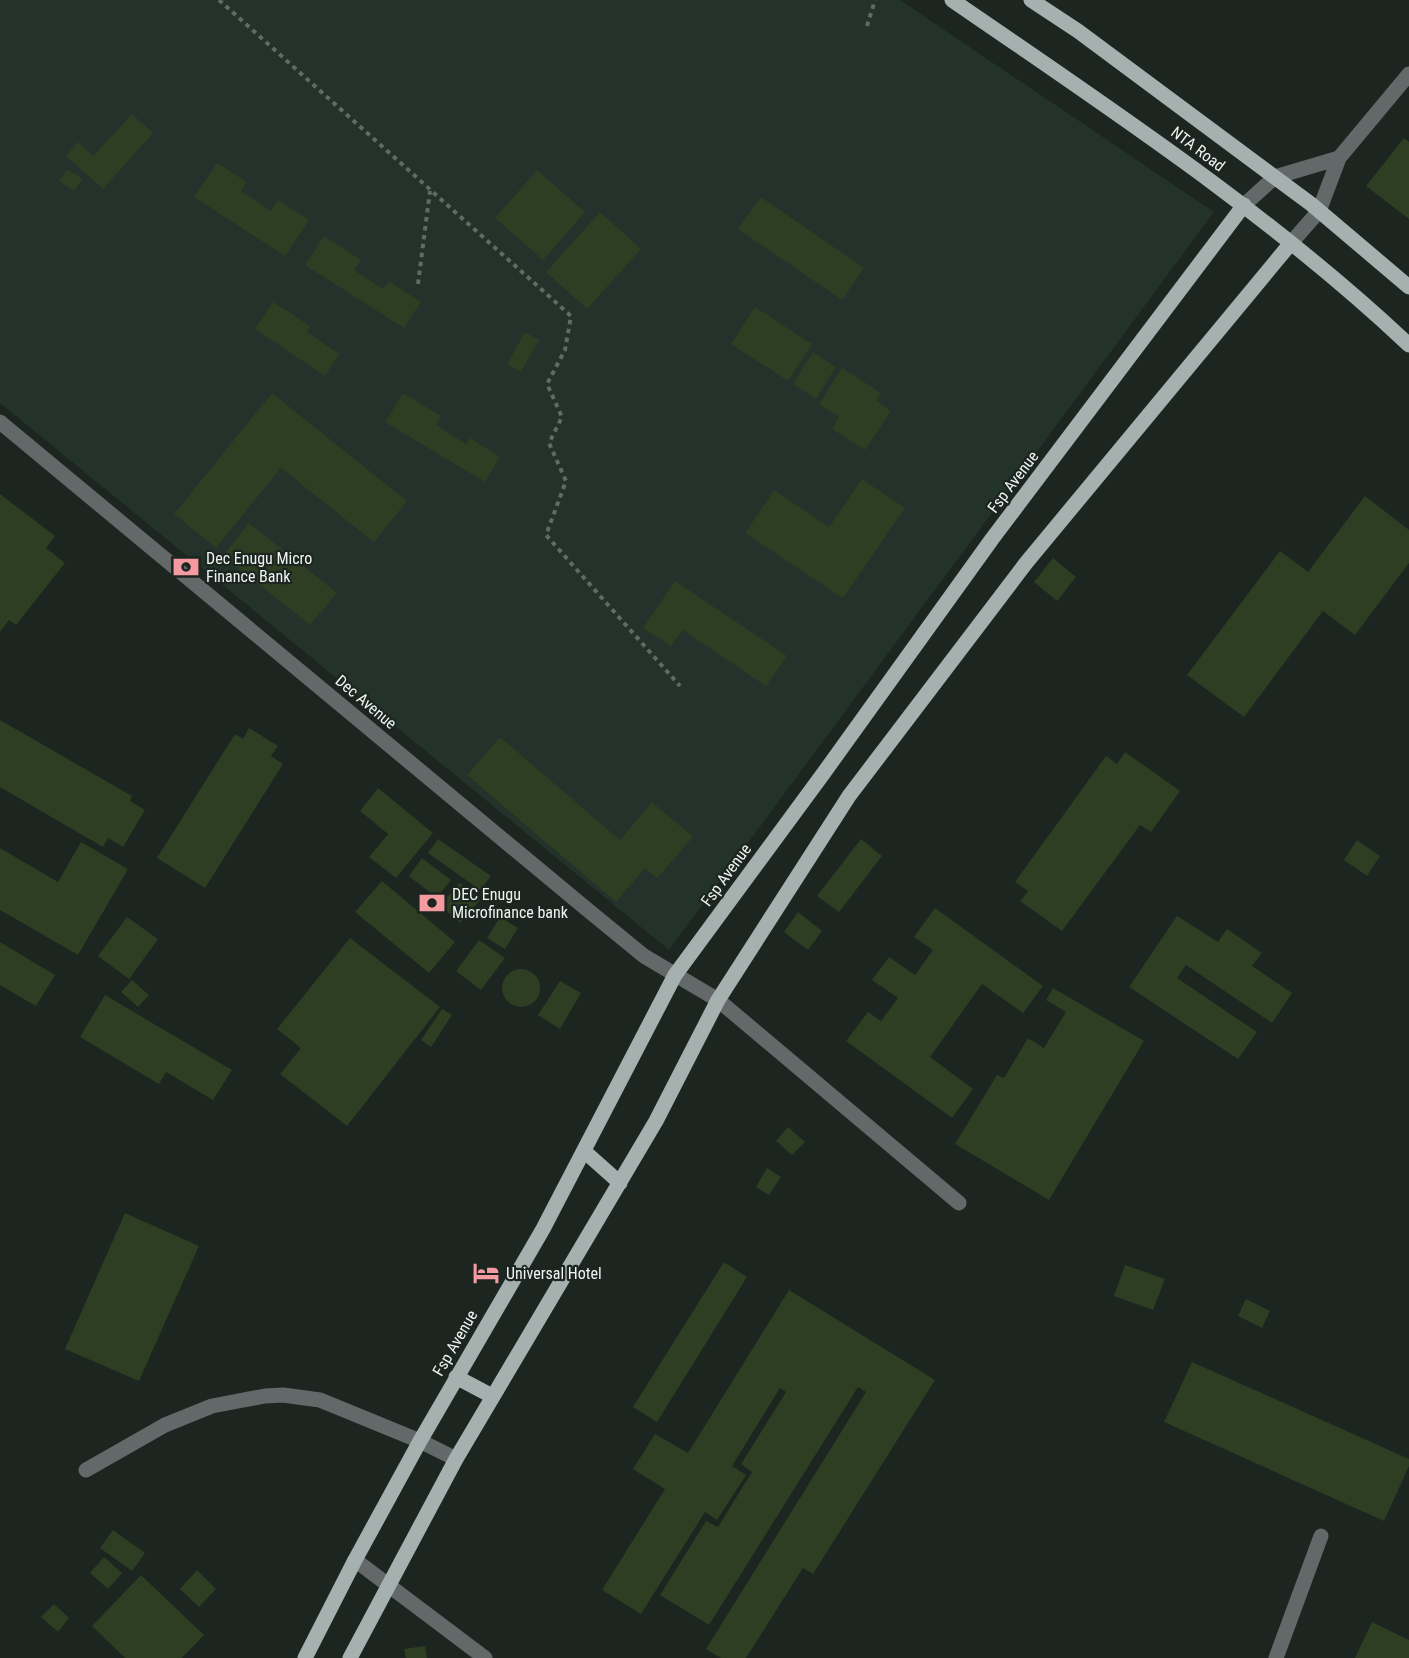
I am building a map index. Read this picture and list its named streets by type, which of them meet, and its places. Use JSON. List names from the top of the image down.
{
  "streets": {
    "main road": ["NTA Road", "Fsp Avenue"],
    "street": ["Dec Avenue"]
  },
  "crossings": [
    ["NTA Road", "Fsp Avenue"],
    ["Fsp Avenue", "Dec Avenue"]
  ],
  "places": {
    "bank": ["Dec Enugu Micro Finance Bank", "DEC Enugu Microfinance bank"],
    "hotel": ["Universal Hotel"]
  }
}
